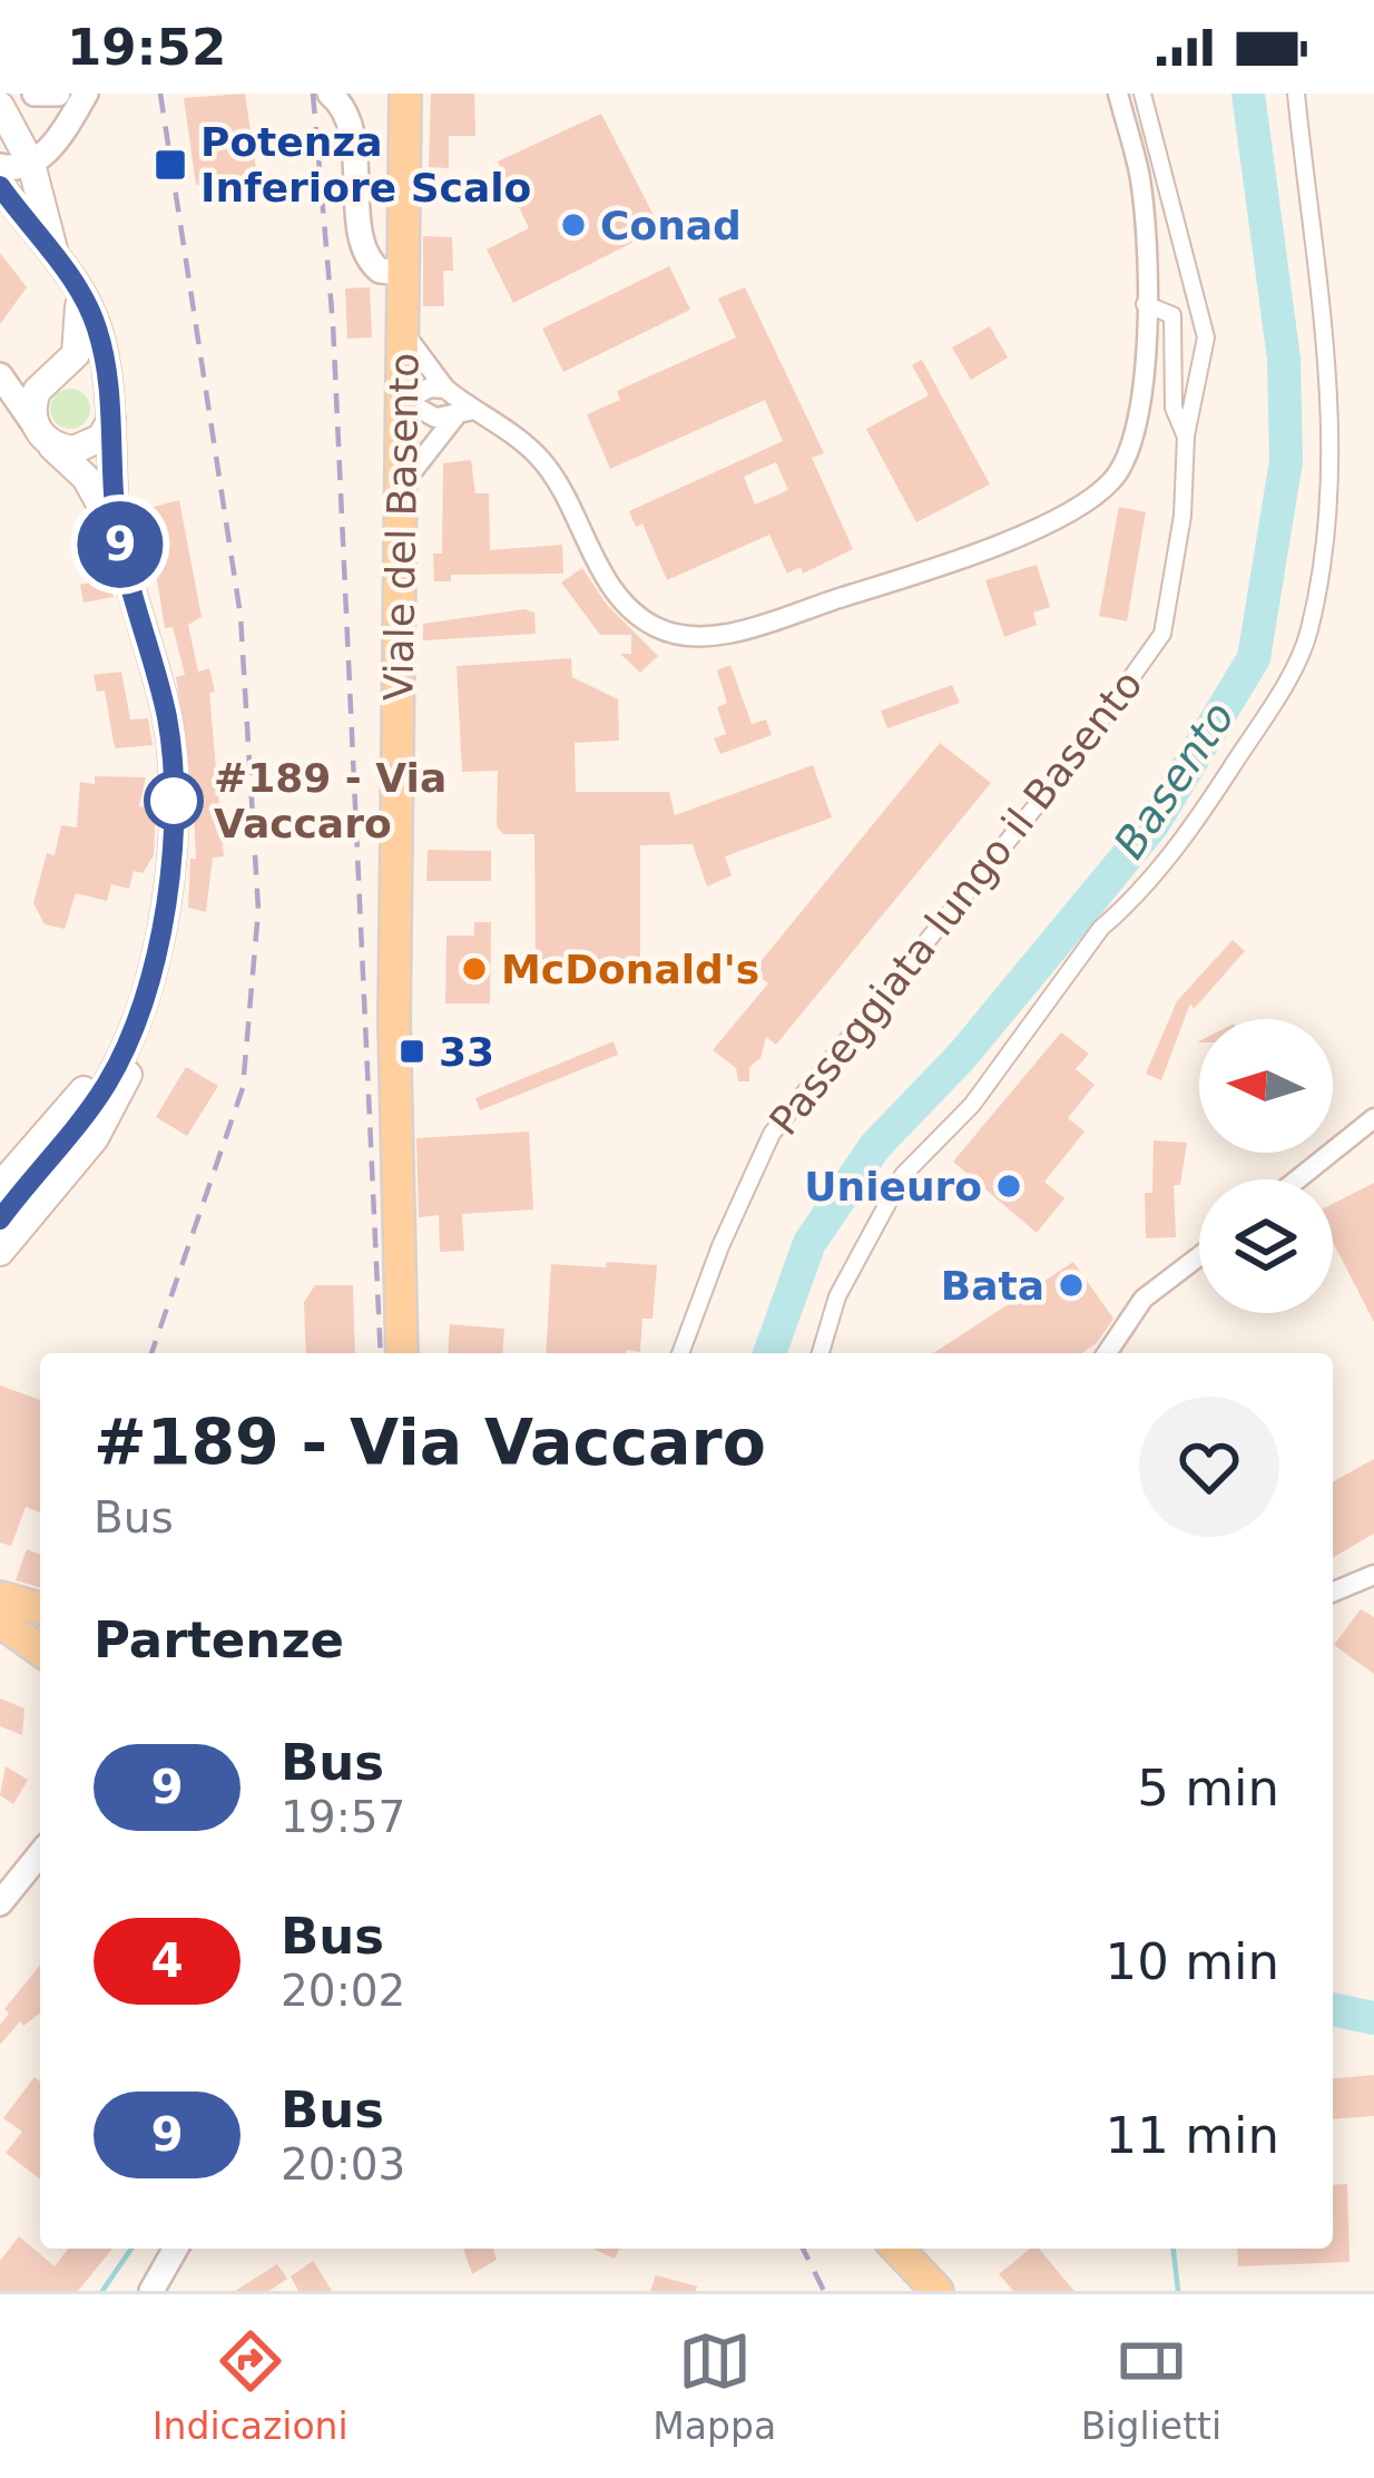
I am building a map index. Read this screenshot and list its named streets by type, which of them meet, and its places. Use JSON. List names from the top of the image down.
{
  "streets": {
    "main road": ["Viale del Basento"],
    "street": ["Passeggiata lungo il Basento"]
  },
  "water": ["Basento"],
  "places": {
    "transit": ["Potenza Inferiore Scalo", "33"],
    "other": [
      "Conad",
      "#189 - Via Vaccaro",
      "McDonald's",
      "Unieuro",
      "Bata"
    ]
  },
  "lines": ["bus line 9"],
  "north": "left",
  "page": {
    "status": "19:52",
    "on_map": "9",
    "heading": [
      ["#189 - Via Vaccaro", "Bus"],
      "Partenze"
    ],
    "list": [
      {
        "mark": "9",
        "name": "Bus",
        "note": "19:57",
        "value": "5 min"
      },
      {
        "mark": "4",
        "name": "Bus",
        "note": "20:02",
        "value": "10 min"
      },
      {
        "mark": "9",
        "name": "Bus",
        "note": "20:03",
        "value": "11 min"
      }
    ],
    "tabs": ["Indicazioni", "Mappa", "Biglietti"]
  }
}
